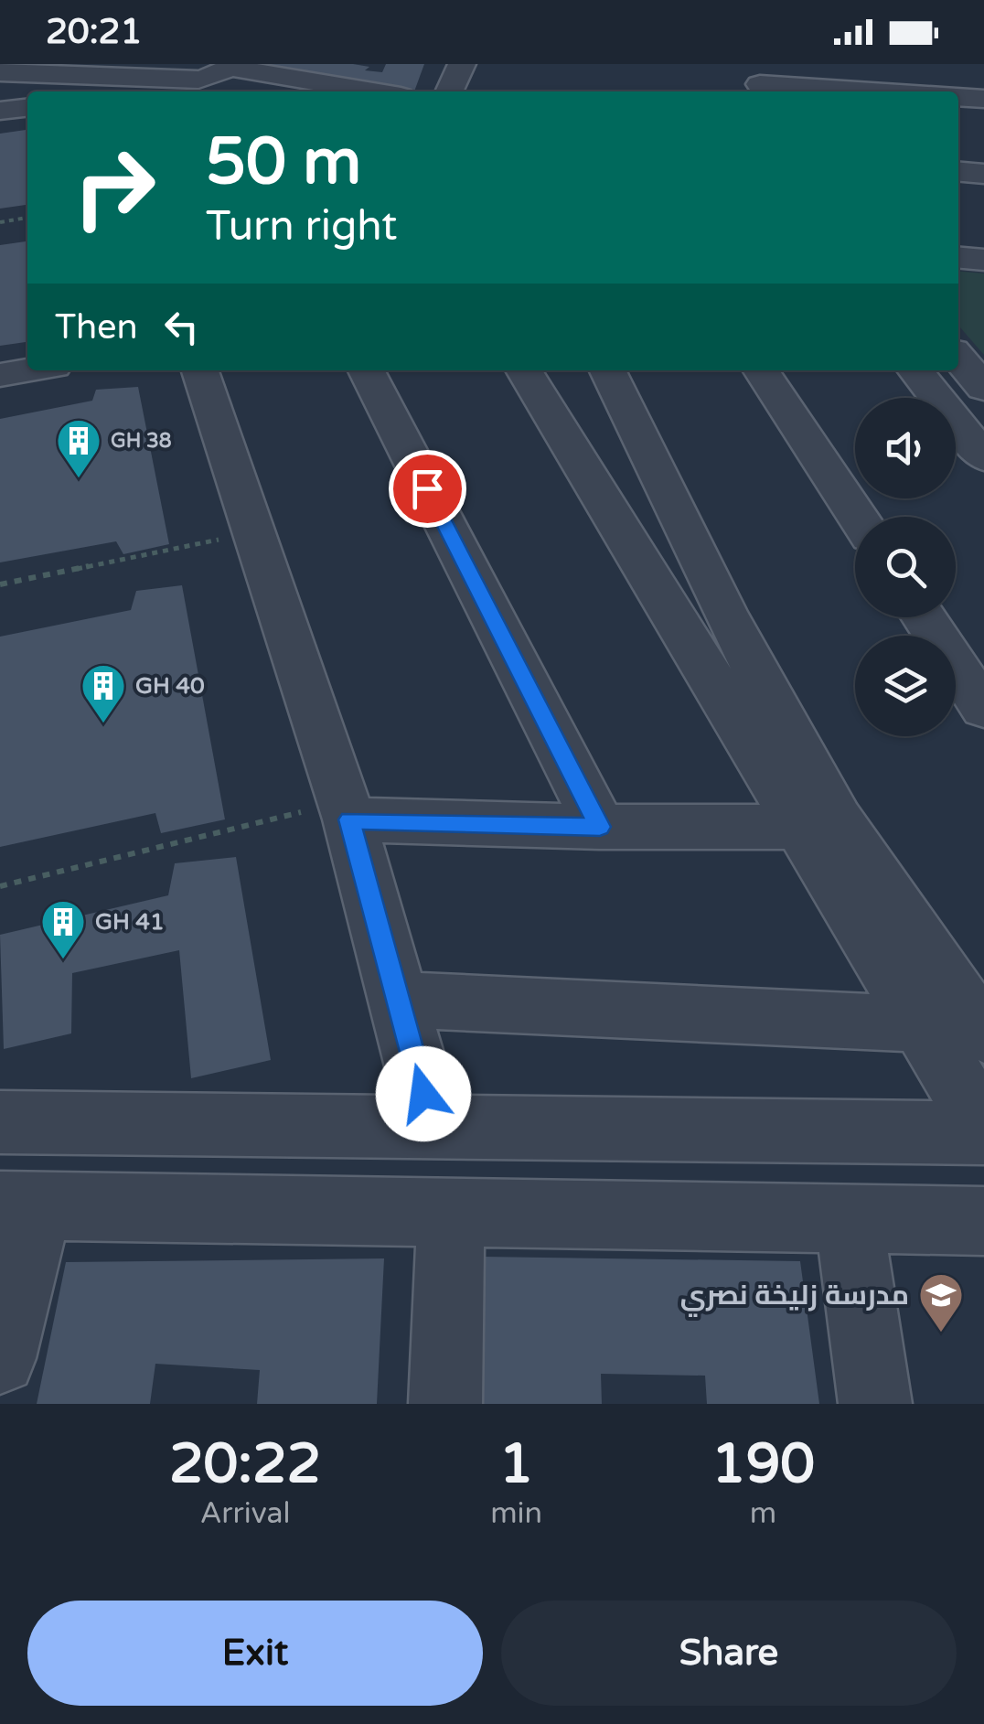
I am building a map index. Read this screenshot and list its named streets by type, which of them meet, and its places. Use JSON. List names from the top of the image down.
{
  "places": {
    "building": ["GH 38", "GH 40", "GH 41"],
    "school or university": ["مدرسة زليخة نصري"]
  },
  "page": {
    "status": "20:21",
    "turn": ["50 m", "Turn right"],
    "then": "Then",
    "eta": [
      "20:22",
      "Arrival",
      "1",
      "min",
      "190",
      "m"
    ],
    "buttons": ["Exit", "Share"]
  }
}
